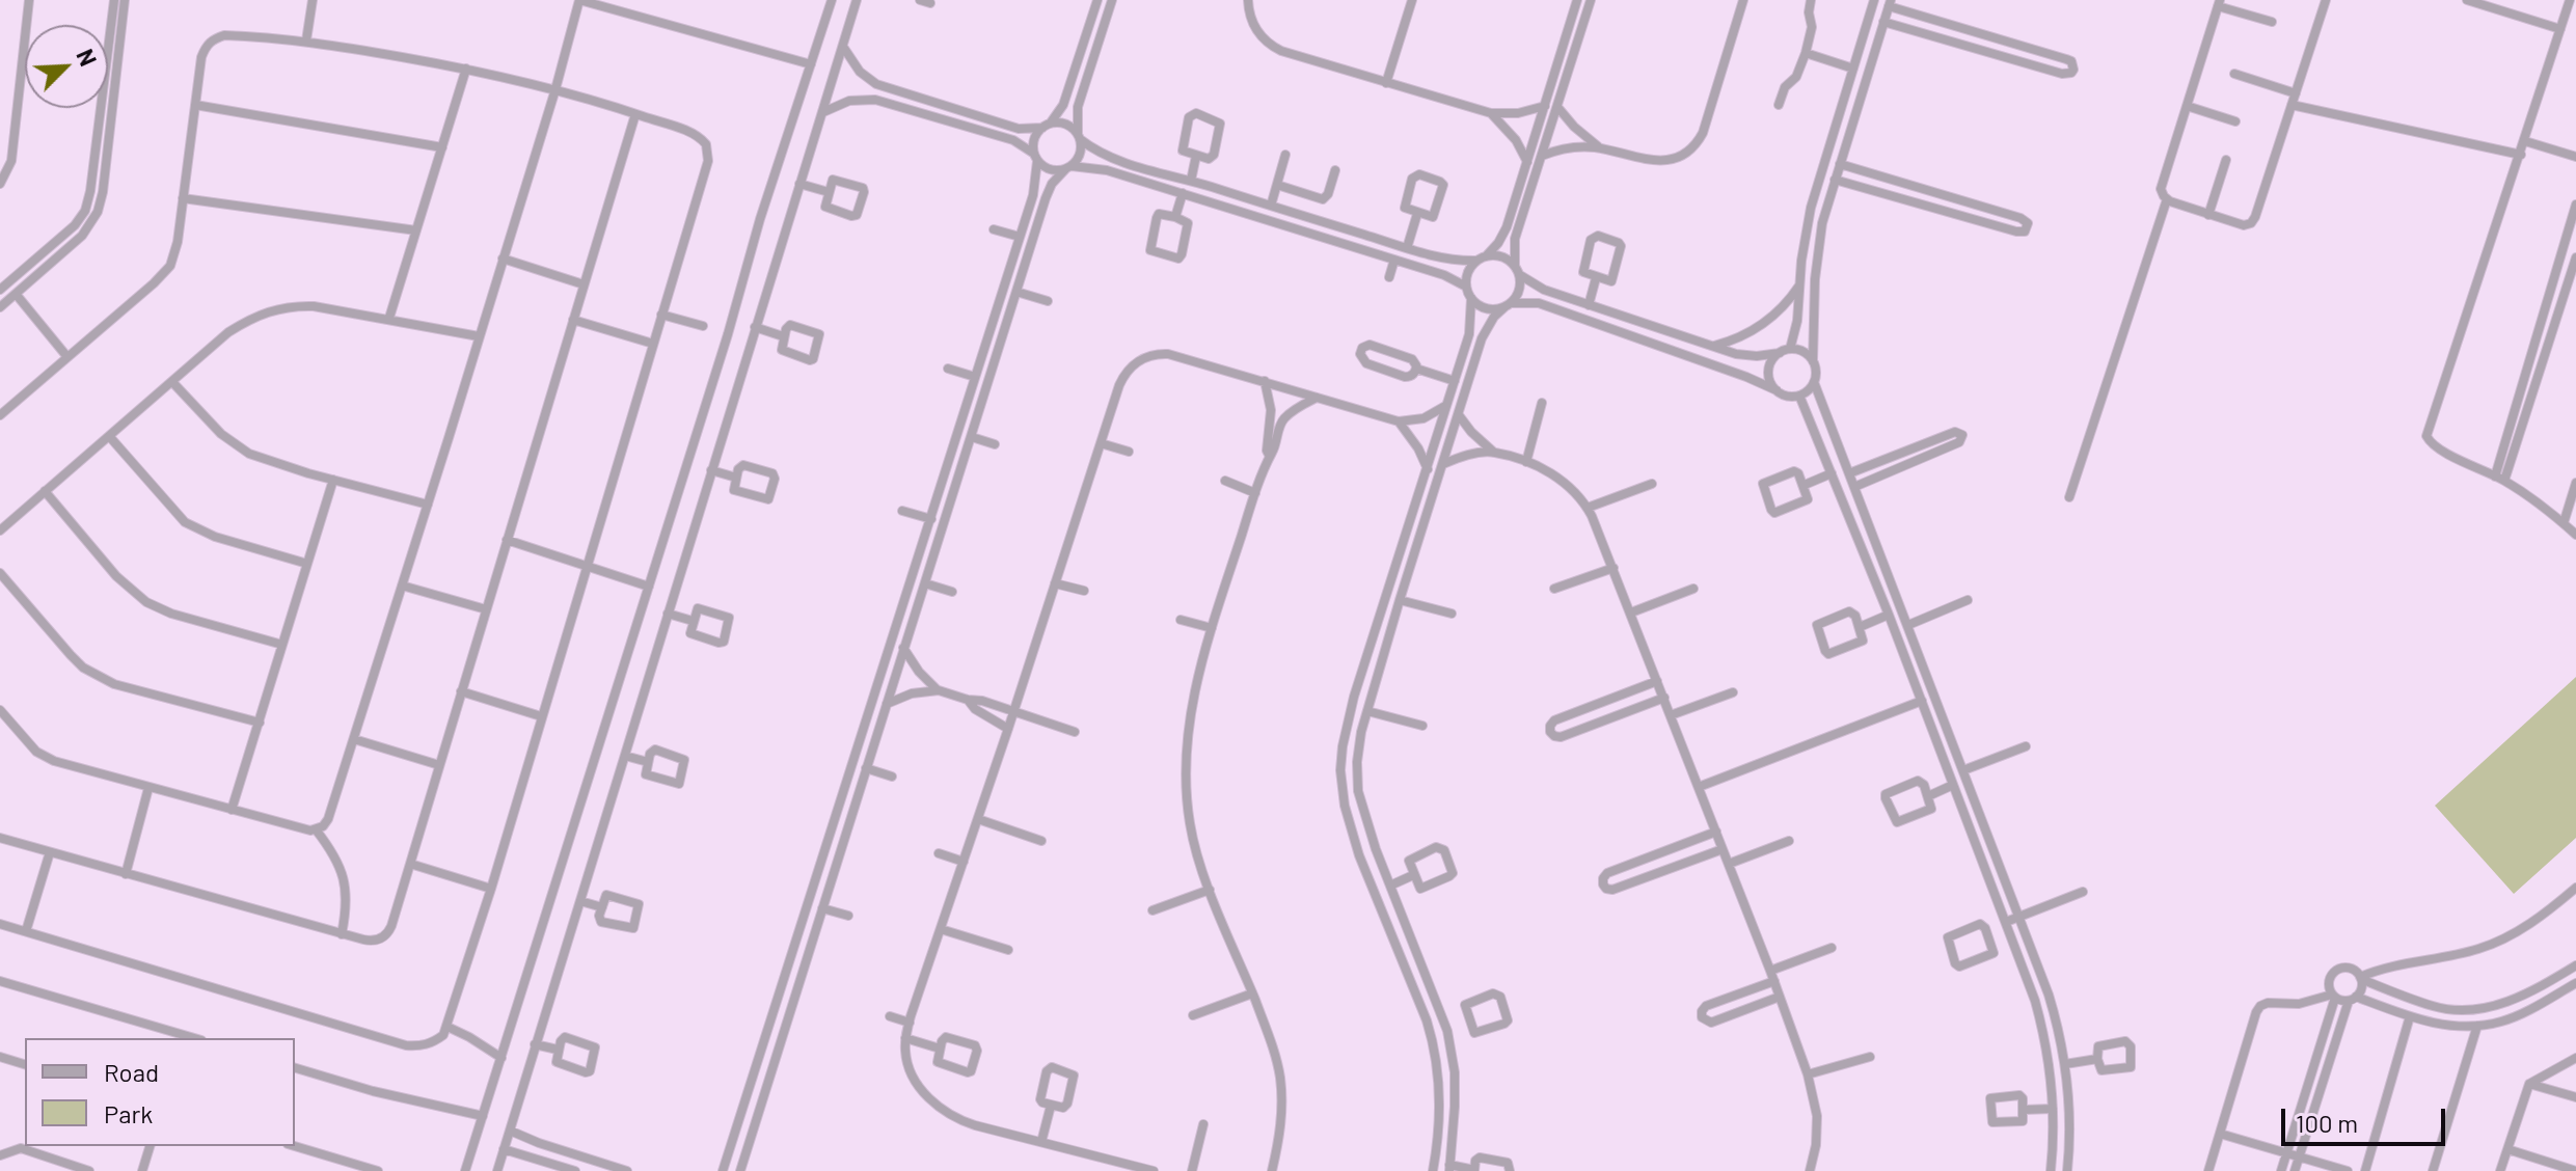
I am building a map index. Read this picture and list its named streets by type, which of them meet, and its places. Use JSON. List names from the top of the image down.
{
  "legend": ["Road", "Park"],
  "scale_bar": "100 m",
  "north": "top right"
}
